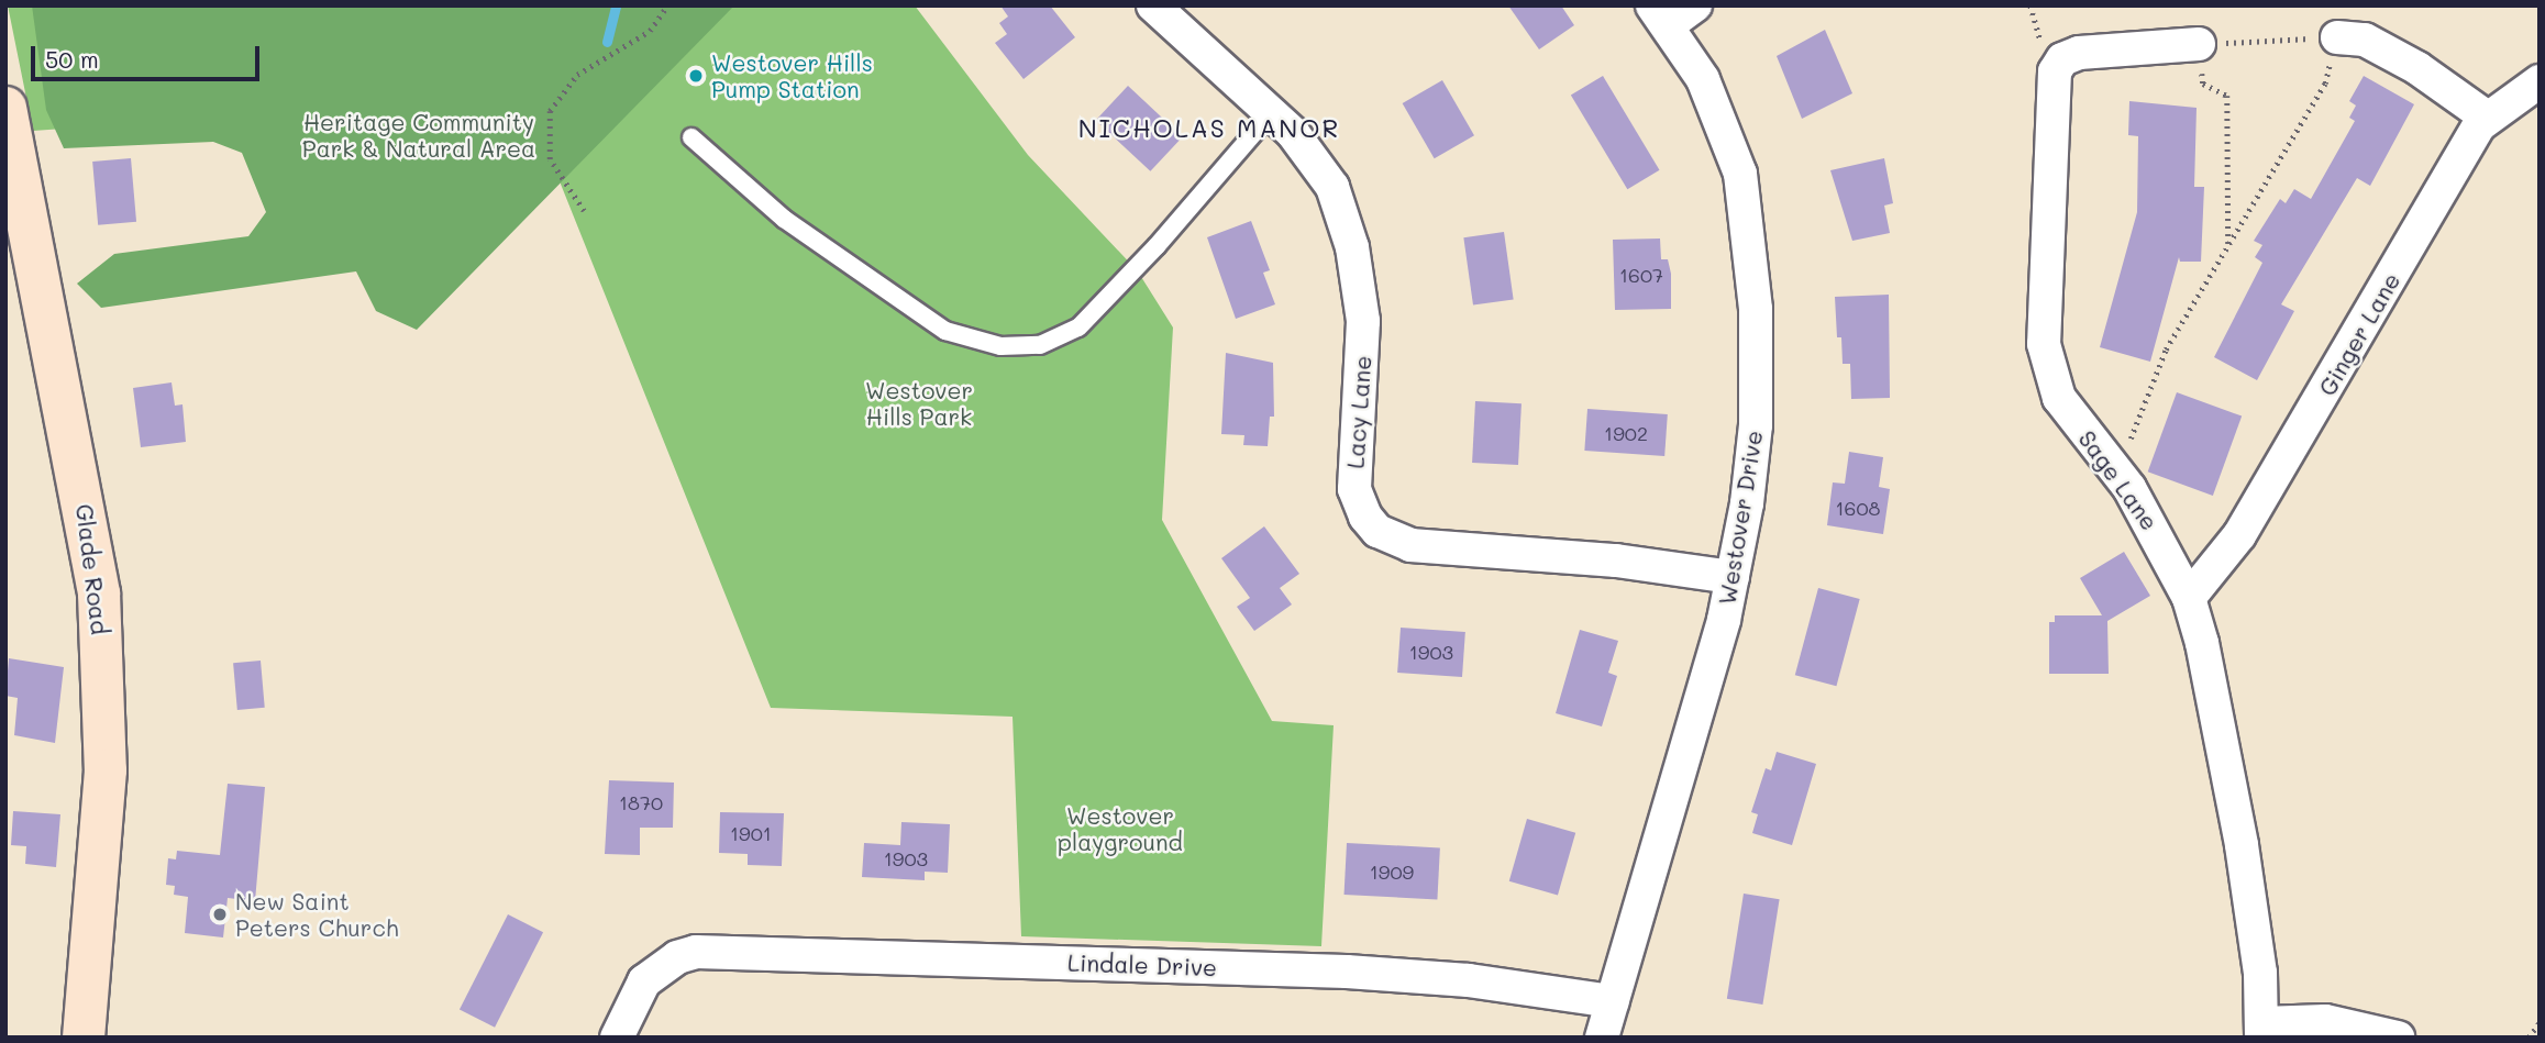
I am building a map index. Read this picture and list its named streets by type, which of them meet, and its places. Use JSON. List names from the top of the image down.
{
  "streets": {
    "street": [
      "Ginger Lane",
      "Lacy Lane",
      "Sage Lane",
      "Westover Drive",
      "Glade Road",
      "Lindale Drive"
    ]
  },
  "crossings": [
    ["Ginger Lane", "Sage Lane"],
    ["Lacy Lane", "Westover Drive"],
    ["Westover Drive", "Lindale Drive"]
  ],
  "districts": ["NICHOLAS MANOR"],
  "parks": ["Heritage Community Park & Natural Area", "Westover Hills Park", "Westover playground"],
  "places": ["Westover Hills Pump Station", "New Saint Peters Church"],
  "house_numbers": [
    "1607",
    "1902",
    "1608",
    "1903",
    "1870",
    "1901",
    "1903",
    "1909"
  ],
  "scale_bar": "50 m"
}
